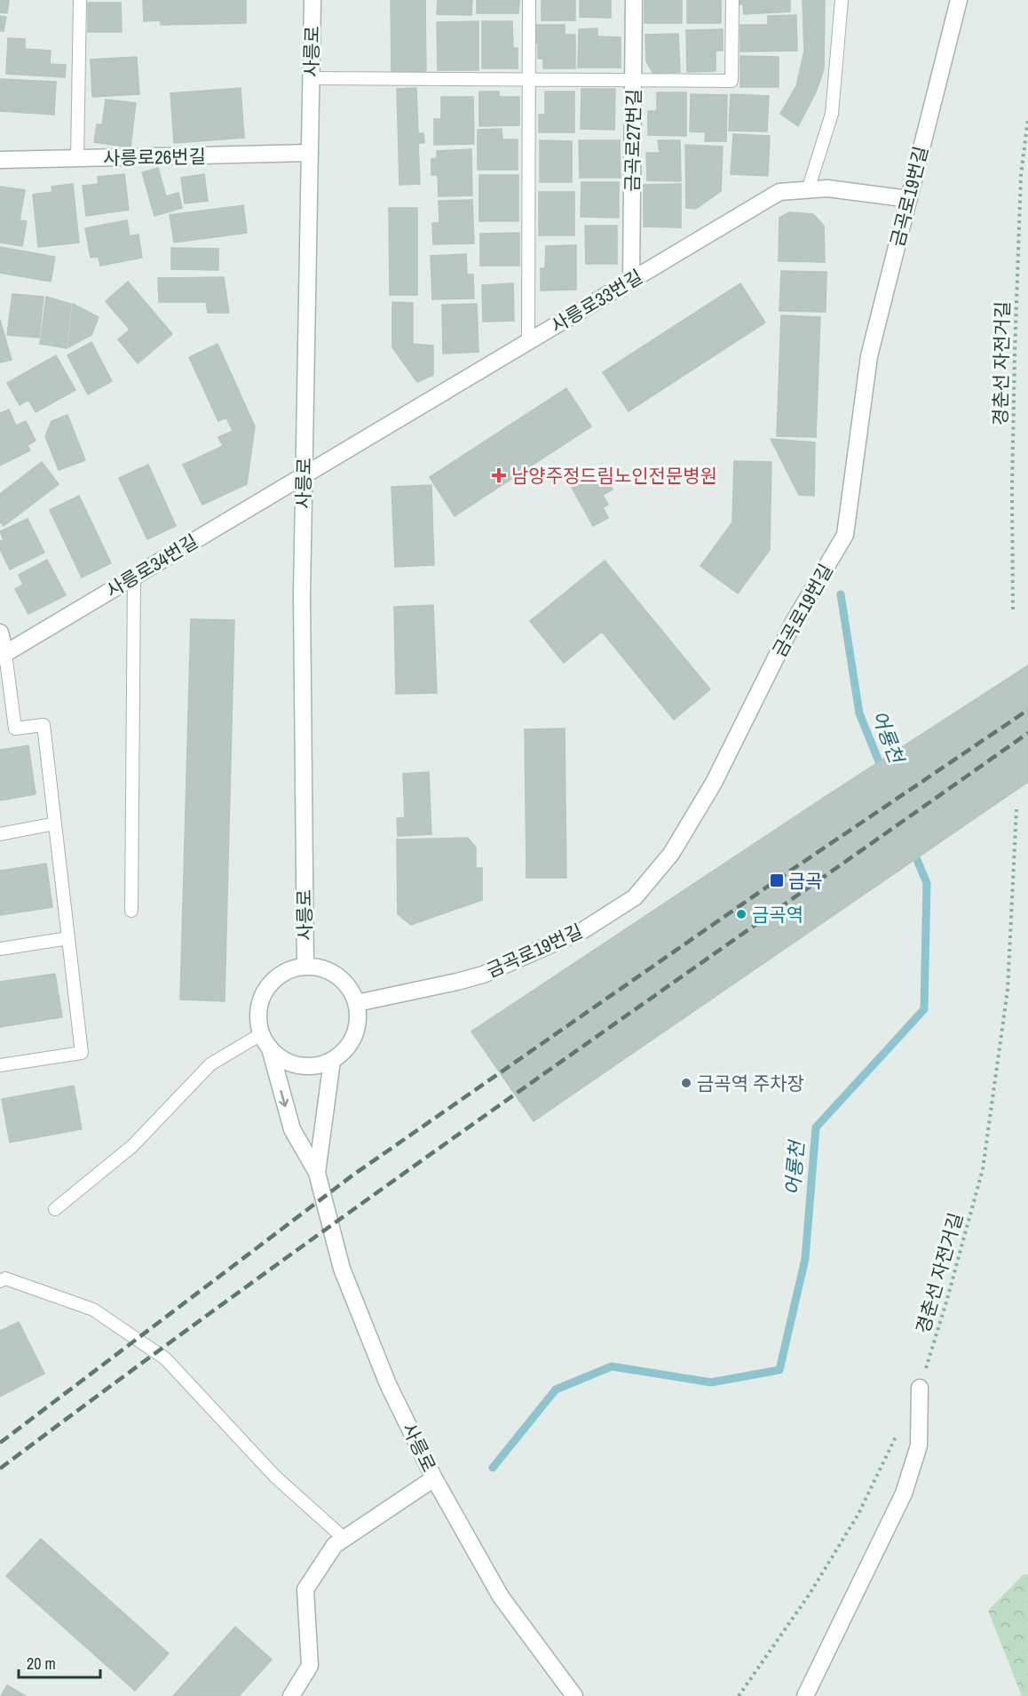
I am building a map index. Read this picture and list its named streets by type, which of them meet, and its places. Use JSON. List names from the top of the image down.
{
  "streets": {
    "street": [
      "사릉로",
      "금곡로27번길",
      "사릉로26번길",
      "금곡로19번길",
      "사릉로33번길",
      "사릉로34번길"
    ],
    "path": ["경춘선 자전거길"]
  },
  "crossings": [
    ["사릉로", "사릉로26번길"],
    ["사릉로", "금곡로19번길"],
    ["사릉로", "사릉로33번길"],
    ["사릉로", "사릉로34번길"],
    ["금곡로27번길", "사릉로33번길"],
    ["금곡로19번길", "사릉로33번길"],
    ["사릉로33번길", "사릉로34번길"]
  ],
  "water": ["어룡천"],
  "places": {
    "health": ["남양주정드림노인전문병원"],
    "transit": ["금곡"],
    "other": ["금곡역", "금곡역 주차장"]
  },
  "scale_bar": "20 m"
}
